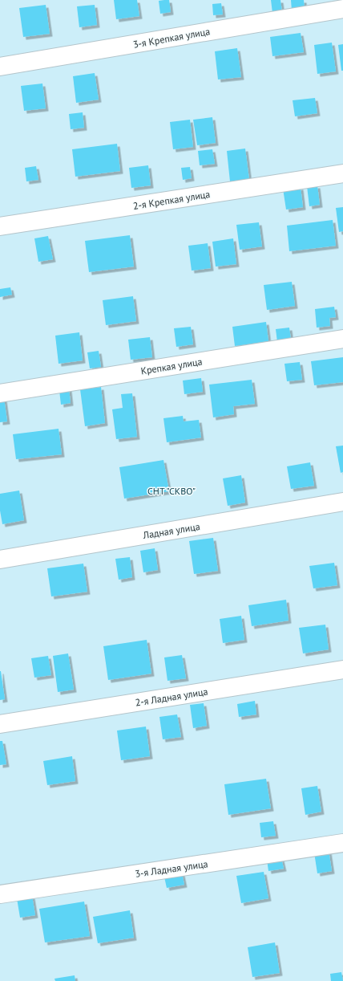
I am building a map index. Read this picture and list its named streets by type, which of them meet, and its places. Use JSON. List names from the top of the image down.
{
  "streets": {
    "lane": [
      "3-я Крепкая улица",
      "2-я Крепкая улица",
      "Крепкая улица",
      "Ладная улица",
      "2-я Ладная улица",
      "3-я Ладная улица"
    ]
  },
  "parks": ["СНТ \"СКВО\""]
}
